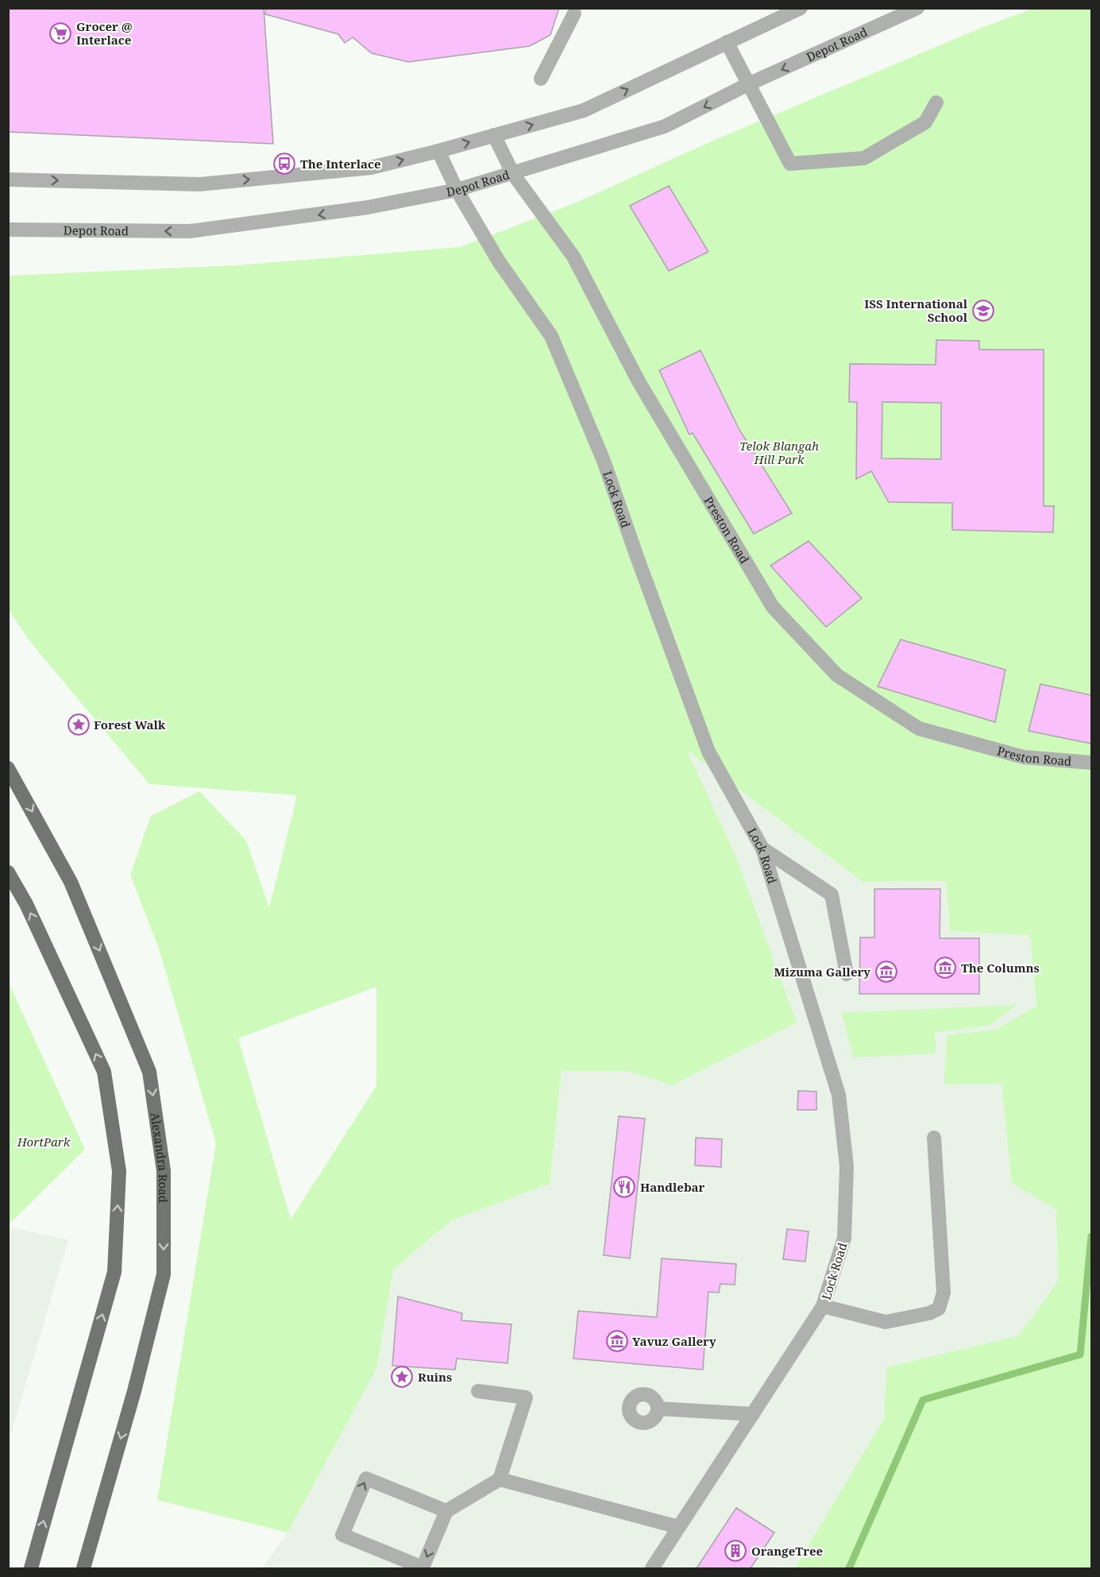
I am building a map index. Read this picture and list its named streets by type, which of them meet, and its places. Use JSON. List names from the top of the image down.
{
  "streets": {
    "main road": ["Alexandra Road"],
    "street": ["Depot Road", "Lock Road", "Preston Road"]
  },
  "crossings": [
    ["Depot Road", "Lock Road"],
    ["Depot Road", "Preston Road"]
  ],
  "parks": ["Telok Blangah Hill Park", "HortPark"],
  "places": {
    "supermarket": ["Grocer @ Interlace"],
    "bus stop": ["The Interlace"],
    "school or university": ["ISS International School"],
    "place": ["Forest Walk", "Ruins"],
    "museum": ["The Columns", "Mizuma Gallery", "Yavuz Gallery"],
    "restaurant": ["Handlebar"],
    "building": ["OrangeTree"]
  }
}
